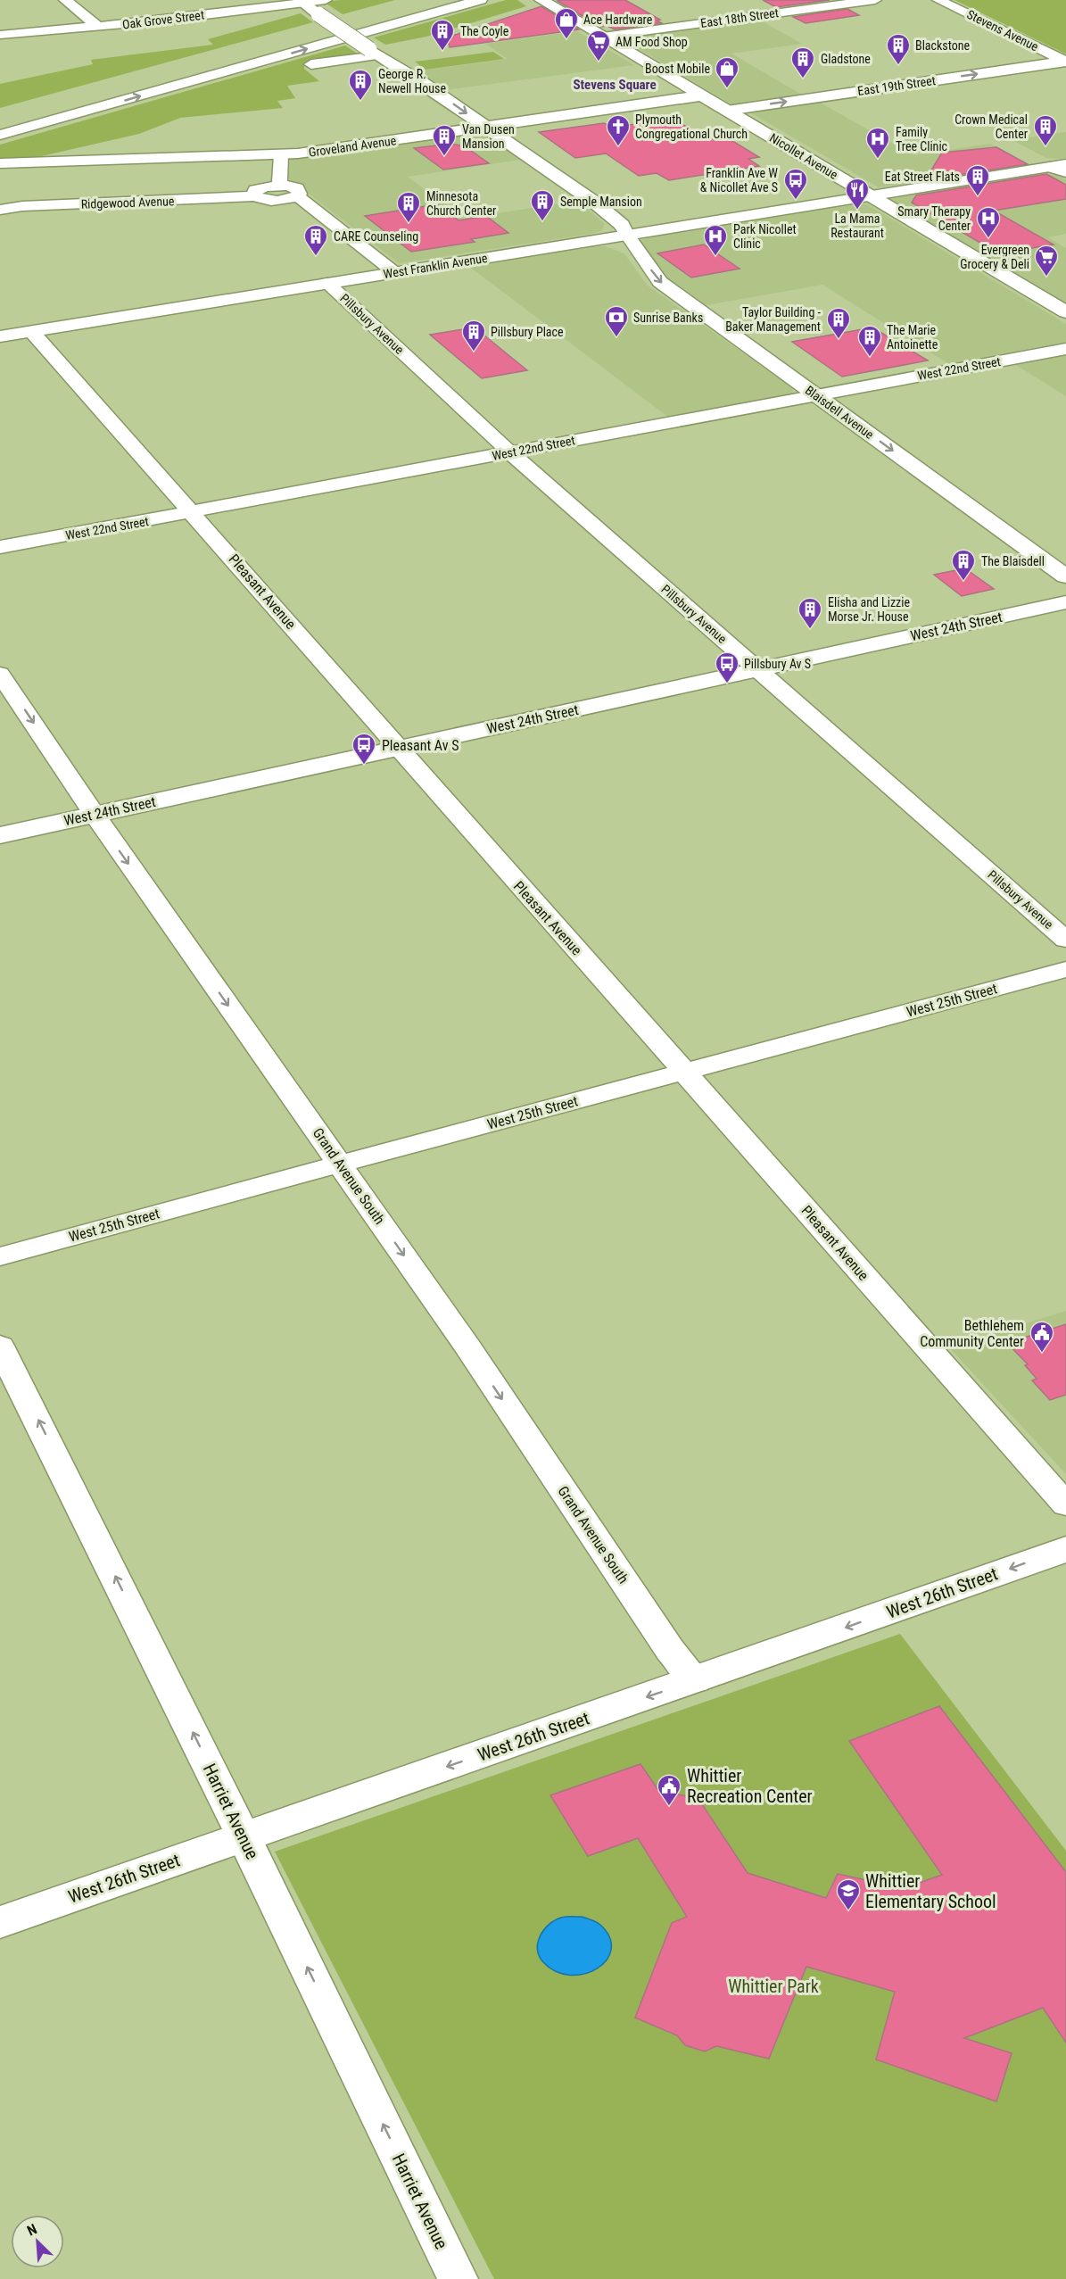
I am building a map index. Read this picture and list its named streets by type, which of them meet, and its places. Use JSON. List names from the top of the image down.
{
  "streets": {
    "main road": [
      "Groveland Avenue",
      "Nicollet Avenue",
      "West Franklin Avenue",
      "Blaisdell Avenue",
      "West 24th Street",
      "West 26th Street"
    ],
    "street": [
      "East 18th Street",
      "Oak Grove Street",
      "Stevens Avenue",
      "East 19th Street",
      "Ridgewood Avenue",
      "Pillsbury Avenue",
      "West 22nd Street",
      "Pleasant Avenue",
      "West 25th Street",
      "Grand Avenue South",
      "Harriet Avenue"
    ]
  },
  "crossings": [
    ["East 18th Street", "Nicollet Avenue"],
    ["Oak Grove Street", "Blaisdell Avenue"],
    ["Stevens Avenue", "East 19th Street"],
    ["East 19th Street", "Nicollet Avenue"],
    ["Groveland Avenue", "Nicollet Avenue"],
    ["Groveland Avenue", "Blaisdell Avenue"],
    ["Nicollet Avenue", "West Franklin Avenue"],
    ["West Franklin Avenue", "Pillsbury Avenue"],
    ["West Franklin Avenue", "Blaisdell Avenue"],
    ["West Franklin Avenue", "Pleasant Avenue"],
    ["Pillsbury Avenue", "West 22nd Street"],
    ["Pillsbury Avenue", "West 24th Street"],
    ["West 22nd Street", "Blaisdell Avenue"],
    ["West 22nd Street", "Pleasant Avenue"],
    ["Pleasant Avenue", "West 24th Street"],
    ["Pleasant Avenue", "West 25th Street"],
    ["West 24th Street", "Grand Avenue South"],
    ["West 25th Street", "Grand Avenue South"],
    ["Grand Avenue South", "West 26th Street"],
    ["West 26th Street", "Harriet Avenue"]
  ],
  "one_way": [
    "East 19th Street",
    "Blaisdell Avenue",
    "Grand Avenue South",
    "West 26th Street",
    "Harriet Avenue"
  ],
  "districts": ["Stevens Square"],
  "parks": ["Whittier Park"],
  "places": {
    "shop": ["Ace Hardware", "Boost Mobile"],
    "building": [
      "The Coyle",
      "Blackstone",
      "Gladstone",
      "George R. Newell House",
      "Crown Medical Center",
      "Van Dusen Mansion",
      "Eat Street Flats",
      "Semple Mansion",
      "Minnesota Church Center",
      "CARE Counseling",
      "Taylor Building - Baker Management",
      "Pillsbury Place",
      "The Marie Antoinette",
      "The Blaisdell",
      "Elisha and Lizzie Morse Jr. House"
    ],
    "supermarket": ["AM Food Shop", "Evergreen Grocery & Deli"],
    "church": ["Plymouth Congregational Church"],
    "hospital": ["Family Tree Clinic", "Smary Therapy Center", "Park Nicollet Clinic"],
    "bus stop": ["Franklin Ave W & Nicollet Ave S", "Pillsbury Av S", "Pleasant Av S"],
    "restaurant": ["La Mama Restaurant"],
    "bank": ["Sunrise Banks"],
    "public building": ["Bethlehem Community Center", "Whittier Recreation Center"],
    "school or university": ["Whittier Elementary School"]
  },
  "north": "top left"
}
